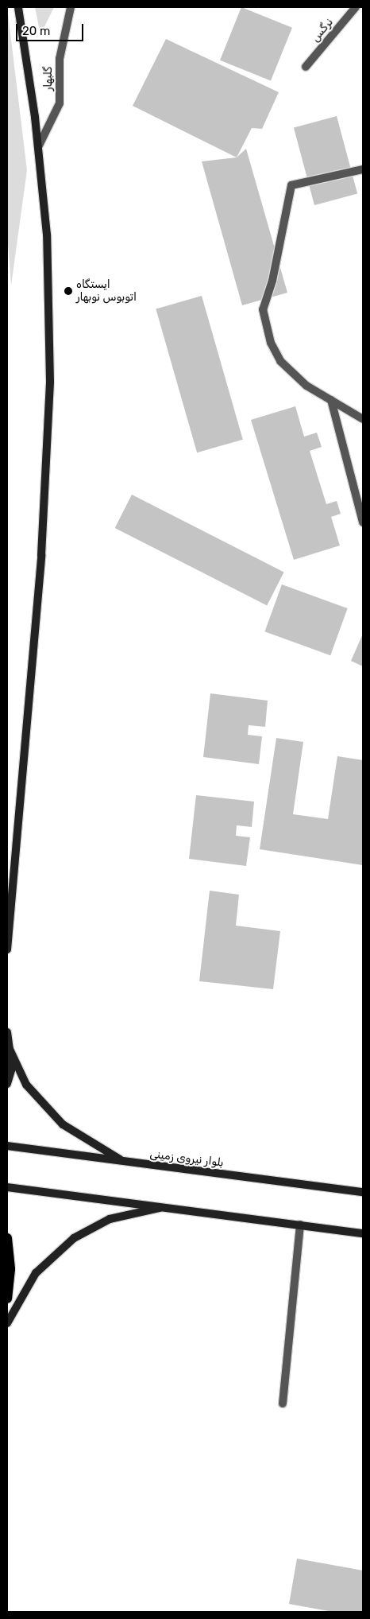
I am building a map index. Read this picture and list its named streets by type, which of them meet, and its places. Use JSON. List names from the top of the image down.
{
  "streets": {
    "main road": ["بلوار نیروی زمینی"],
    "street": ["نرگس", "گلبهار"]
  },
  "places": ["ایستگاه اتوبوس نوبهار"],
  "scale_bar": "20 m"
}
